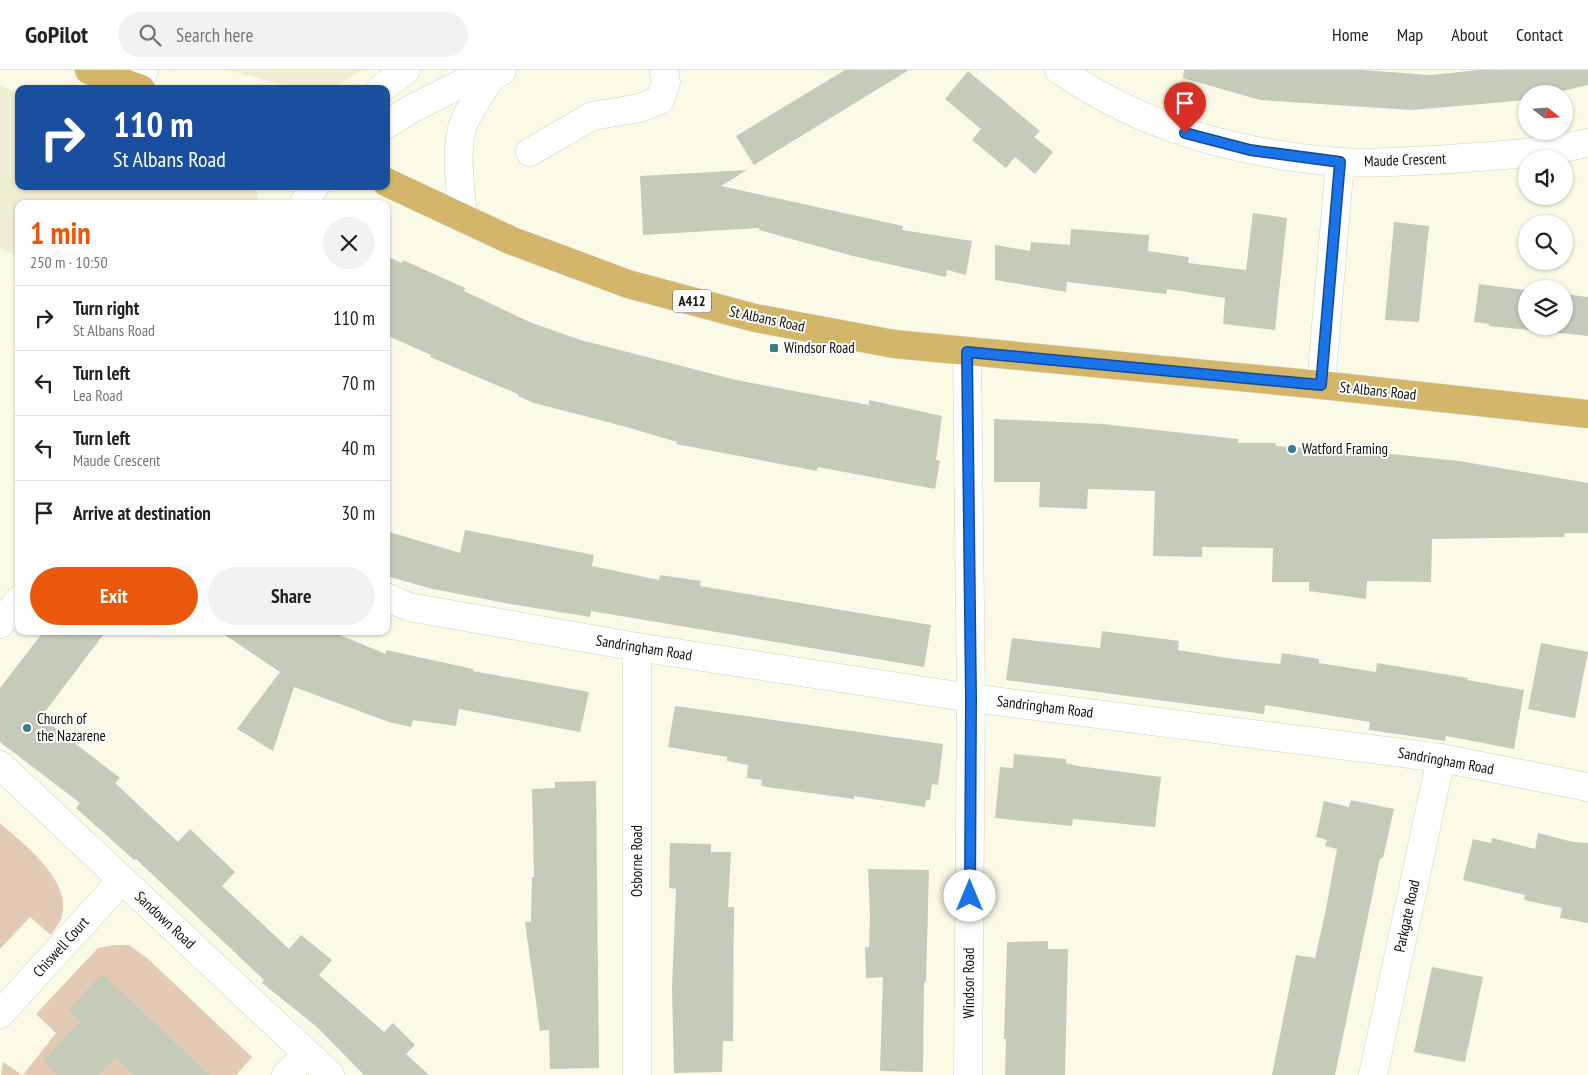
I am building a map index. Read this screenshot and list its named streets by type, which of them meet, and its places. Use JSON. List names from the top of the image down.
{
  "streets": {
    "main road": ["A412", "St Albans Road"],
    "street": [
      "Maude Crescent",
      "Sandringham Road",
      "Osborne Road",
      "Parkgate Road",
      "Sandown Road",
      "Chiswell Court",
      "Windsor Road"
    ]
  },
  "crossings": [
    ["St Albans Road", "Windsor Road"],
    ["Sandringham Road", "Osborne Road"],
    ["Sandringham Road", "Parkgate Road"],
    ["Sandringham Road", "Windsor Road"],
    ["Sandown Road", "Chiswell Court"]
  ],
  "places": {
    "transit": ["Windsor Road"],
    "other": ["Watford Framing", "Church of the Nazarene"]
  },
  "north": "right",
  "page": {
    "header": "GoPilot",
    "search": "Search here",
    "nav": [
      "Home",
      "Map",
      "About",
      "Contact"
    ],
    "turn": ["110 m", "St Albans Road"],
    "heading": ["1 min", "250 m · 10:50"],
    "list": [
      {
        "name": "Turn right",
        "note": "St Albans Road",
        "value": "110 m"
      },
      {
        "name": "Turn left",
        "note": "Lea Road",
        "value": "70 m"
      },
      {
        "name": "Turn left",
        "note": "Maude Crescent",
        "value": "40 m"
      },
      {
        "name": "Arrive at destination",
        "value": "30 m"
      }
    ],
    "buttons": ["Exit", "Share"]
  }
}
